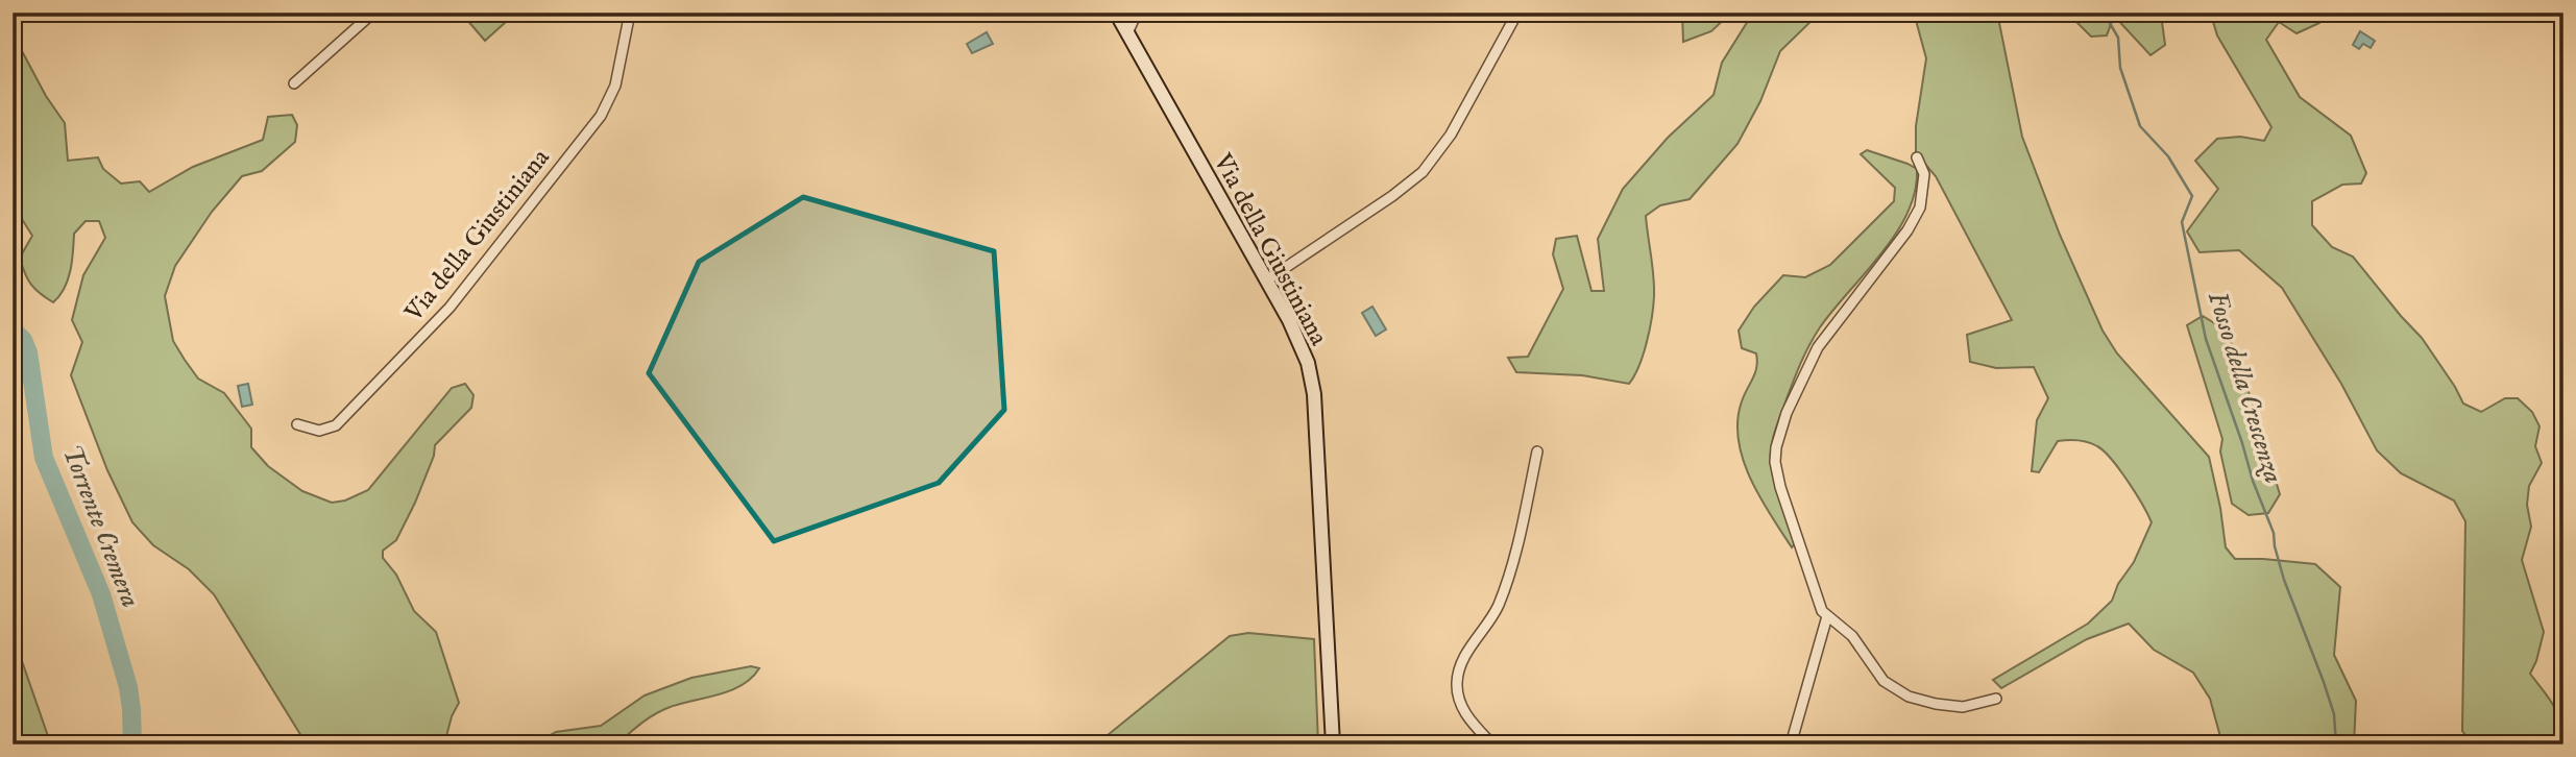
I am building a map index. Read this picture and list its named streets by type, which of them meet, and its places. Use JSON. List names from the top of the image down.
{
  "streets": {
    "street": ["Via della Giustiniana"]
  },
  "water": ["Fosso della Crescenza", "Torrente Cremera"]
}
